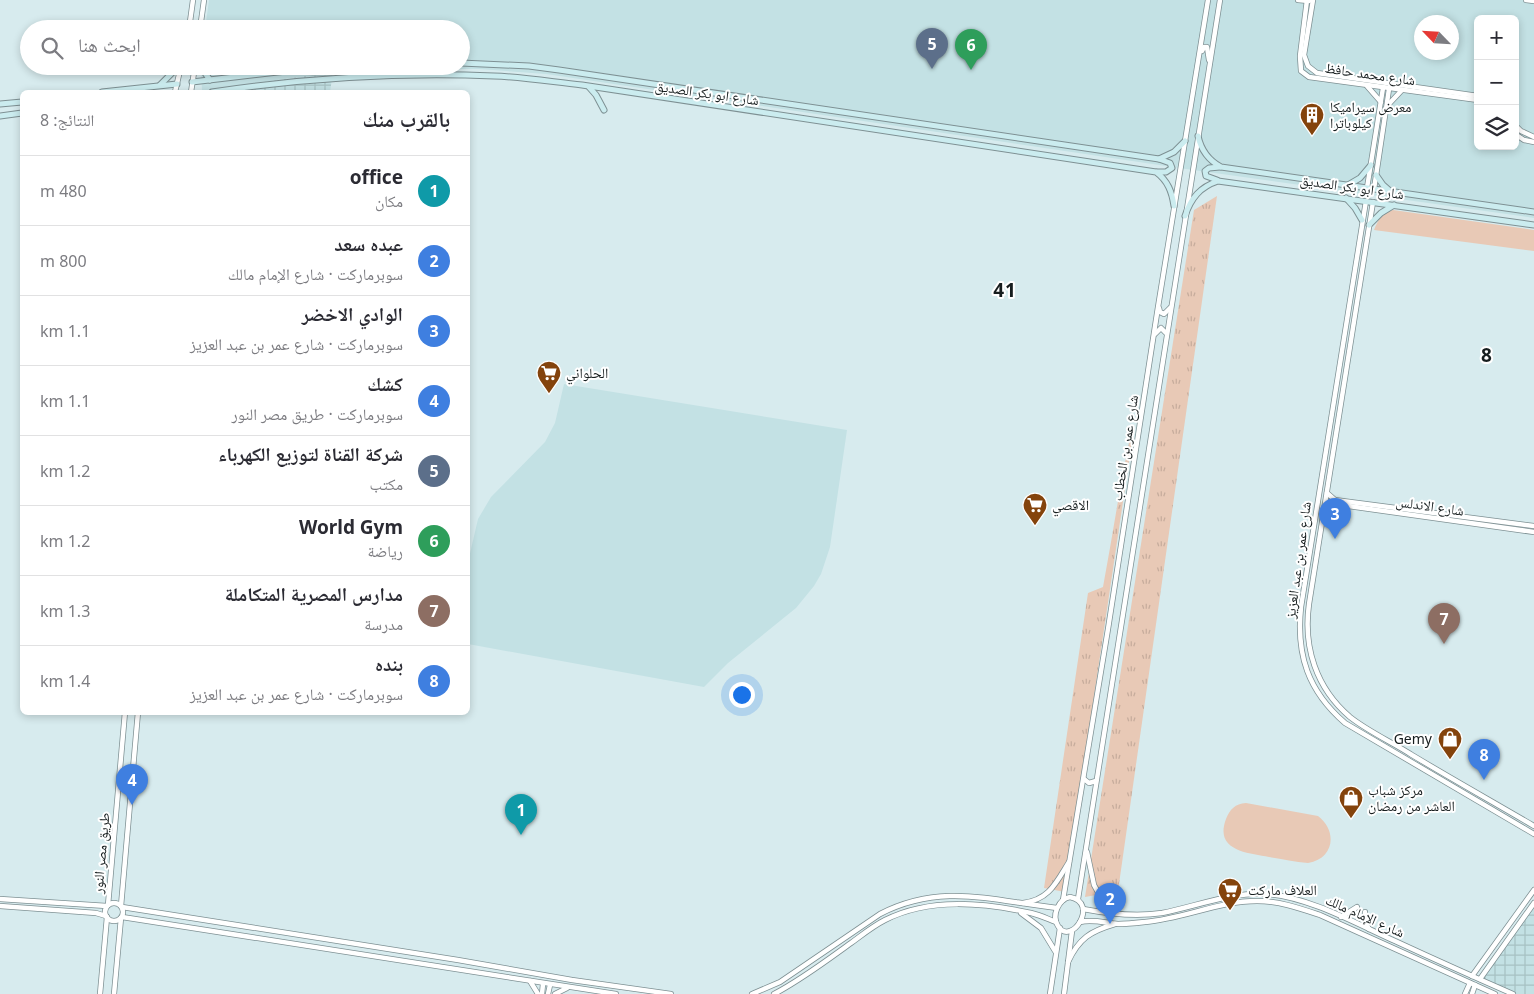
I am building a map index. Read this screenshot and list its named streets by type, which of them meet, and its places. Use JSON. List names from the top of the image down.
{
  "streets": {
    "main road": ["شارع ابو بكر الصديق"],
    "street": [
      "شارع محمد حافظ",
      "شارع عمر بن الخطاب",
      "شارع الاندلس",
      "شارع عمر بن عبد العزيز",
      "طريق مصر النور",
      "شارع الإمام مالك"
    ]
  },
  "crossings": [
    ["شارع ابو بكر الصديق", "شارع عمر بن عبد العزيز"],
    ["شارع عمر بن الخطاب", "شارع الإمام مالك"]
  ],
  "districts": ["41", "8"],
  "places": {
    "building": ["معرض سيراميكا كيلوباترا"],
    "supermarket": ["الحلواني", "الاقصي", "العلاف ماركت"],
    "shop": ["Gemy", "مركز شباب العاشر من رمضان"]
  },
  "north": "top left",
  "page": {
    "map_buttons": ["+", "−"],
    "search": "ابحث هنا",
    "pins": [
      "5",
      "6",
      "3",
      "7",
      "8",
      "4",
      "1",
      "2"
    ],
    "heading": ["بالقرب منك", "النتائج: 8"],
    "list": [
      {
        "mark": "1",
        "name": "office",
        "note": "مكان",
        "value": "480 m"
      },
      {
        "mark": "2",
        "name": "عبده سعد",
        "note": "سوبرماركت · شارع الإمام مالك",
        "value": "800 m"
      },
      {
        "mark": "3",
        "name": "الوادي الاخضر",
        "note": "سوبرماركت · شارع عمر بن عبد العزيز",
        "value": "1.1 km"
      },
      {
        "mark": "4",
        "name": "كشك",
        "note": "سوبرماركت · طريق مصر النور",
        "value": "1.1 km"
      },
      {
        "mark": "5",
        "name": "شركة القناة لتوزيع الكهرباء",
        "note": "مكتب",
        "value": "1.2 km"
      },
      {
        "mark": "6",
        "name": "World Gym",
        "note": "رياضة",
        "value": "1.2 km"
      },
      {
        "mark": "7",
        "name": "مدارس المصرية المتكاملة",
        "note": "مدرسة",
        "value": "1.3 km"
      },
      {
        "mark": "8",
        "name": "بنده",
        "note": "سوبرماركت · شارع عمر بن عبد العزيز",
        "value": "1.4 km"
      }
    ]
  }
}
